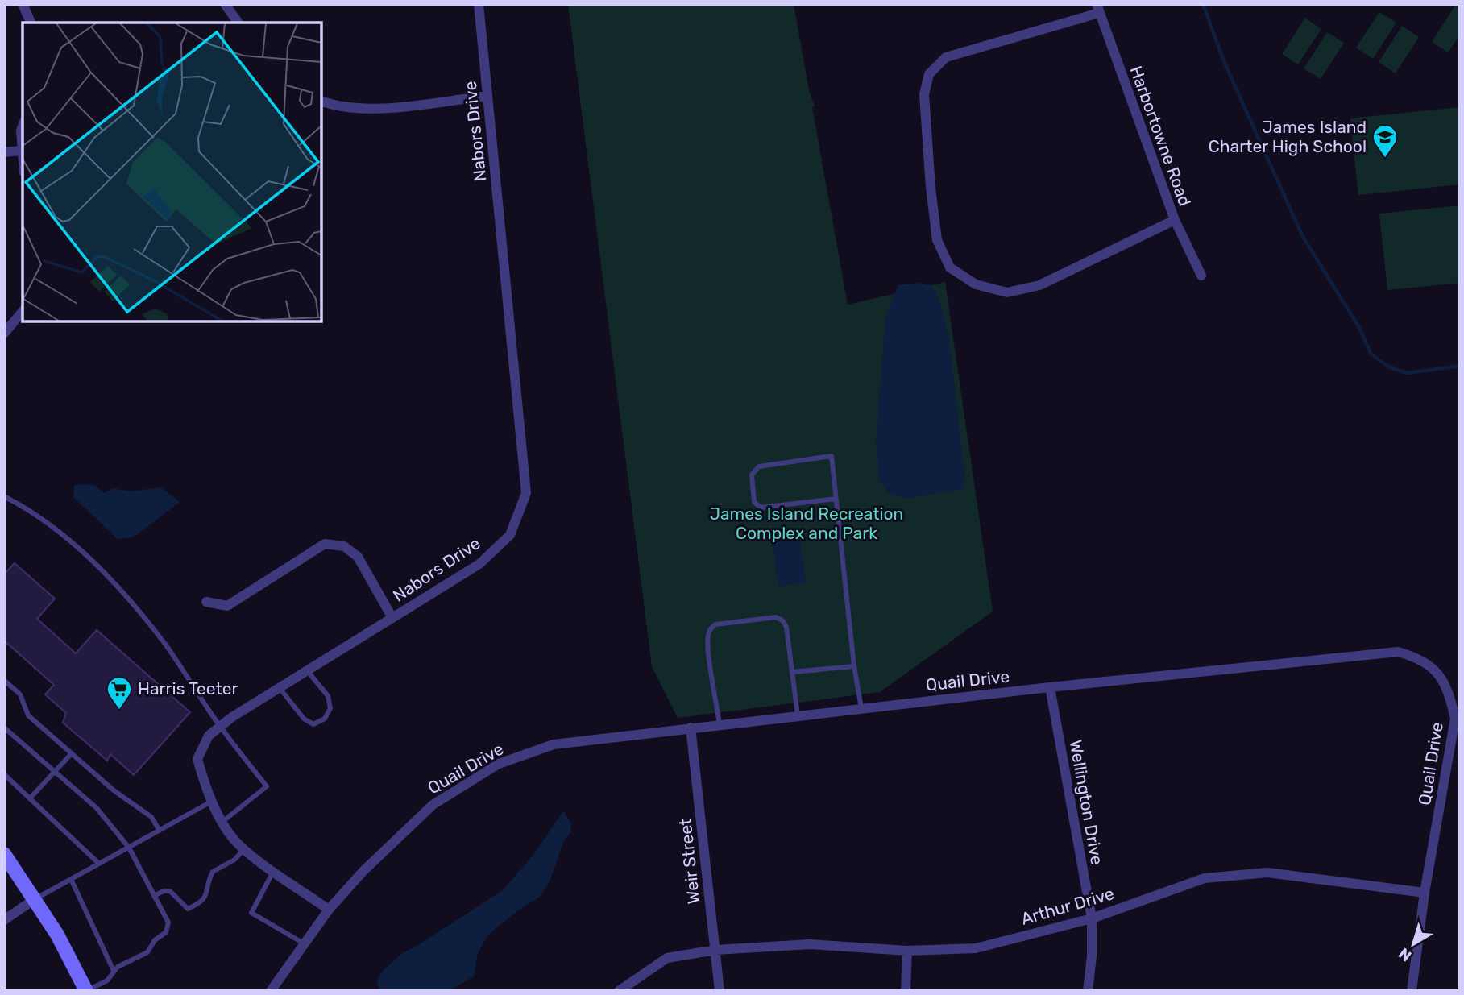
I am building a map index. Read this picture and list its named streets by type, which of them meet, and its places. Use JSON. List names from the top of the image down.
{
  "streets": {
    "street": [
      "Nabors Drive",
      "Harbortowne Road",
      "Quail Drive",
      "Wellington Drive",
      "Weir Street",
      "Arthur Drive"
    ]
  },
  "crossings": [
    ["Nabors Drive", "Quail Drive"],
    ["Quail Drive", "Wellington Drive"],
    ["Quail Drive", "Weir Street"],
    ["Quail Drive", "Arthur Drive"],
    ["Wellington Drive", "Arthur Drive"],
    ["Weir Street", "Arthur Drive"]
  ],
  "parks": ["James Island Recreation Complex and Park"],
  "places": {
    "school or university": ["James Island Charter High School"],
    "supermarket": ["Harris Teeter"]
  },
  "north": "bottom left"
}
